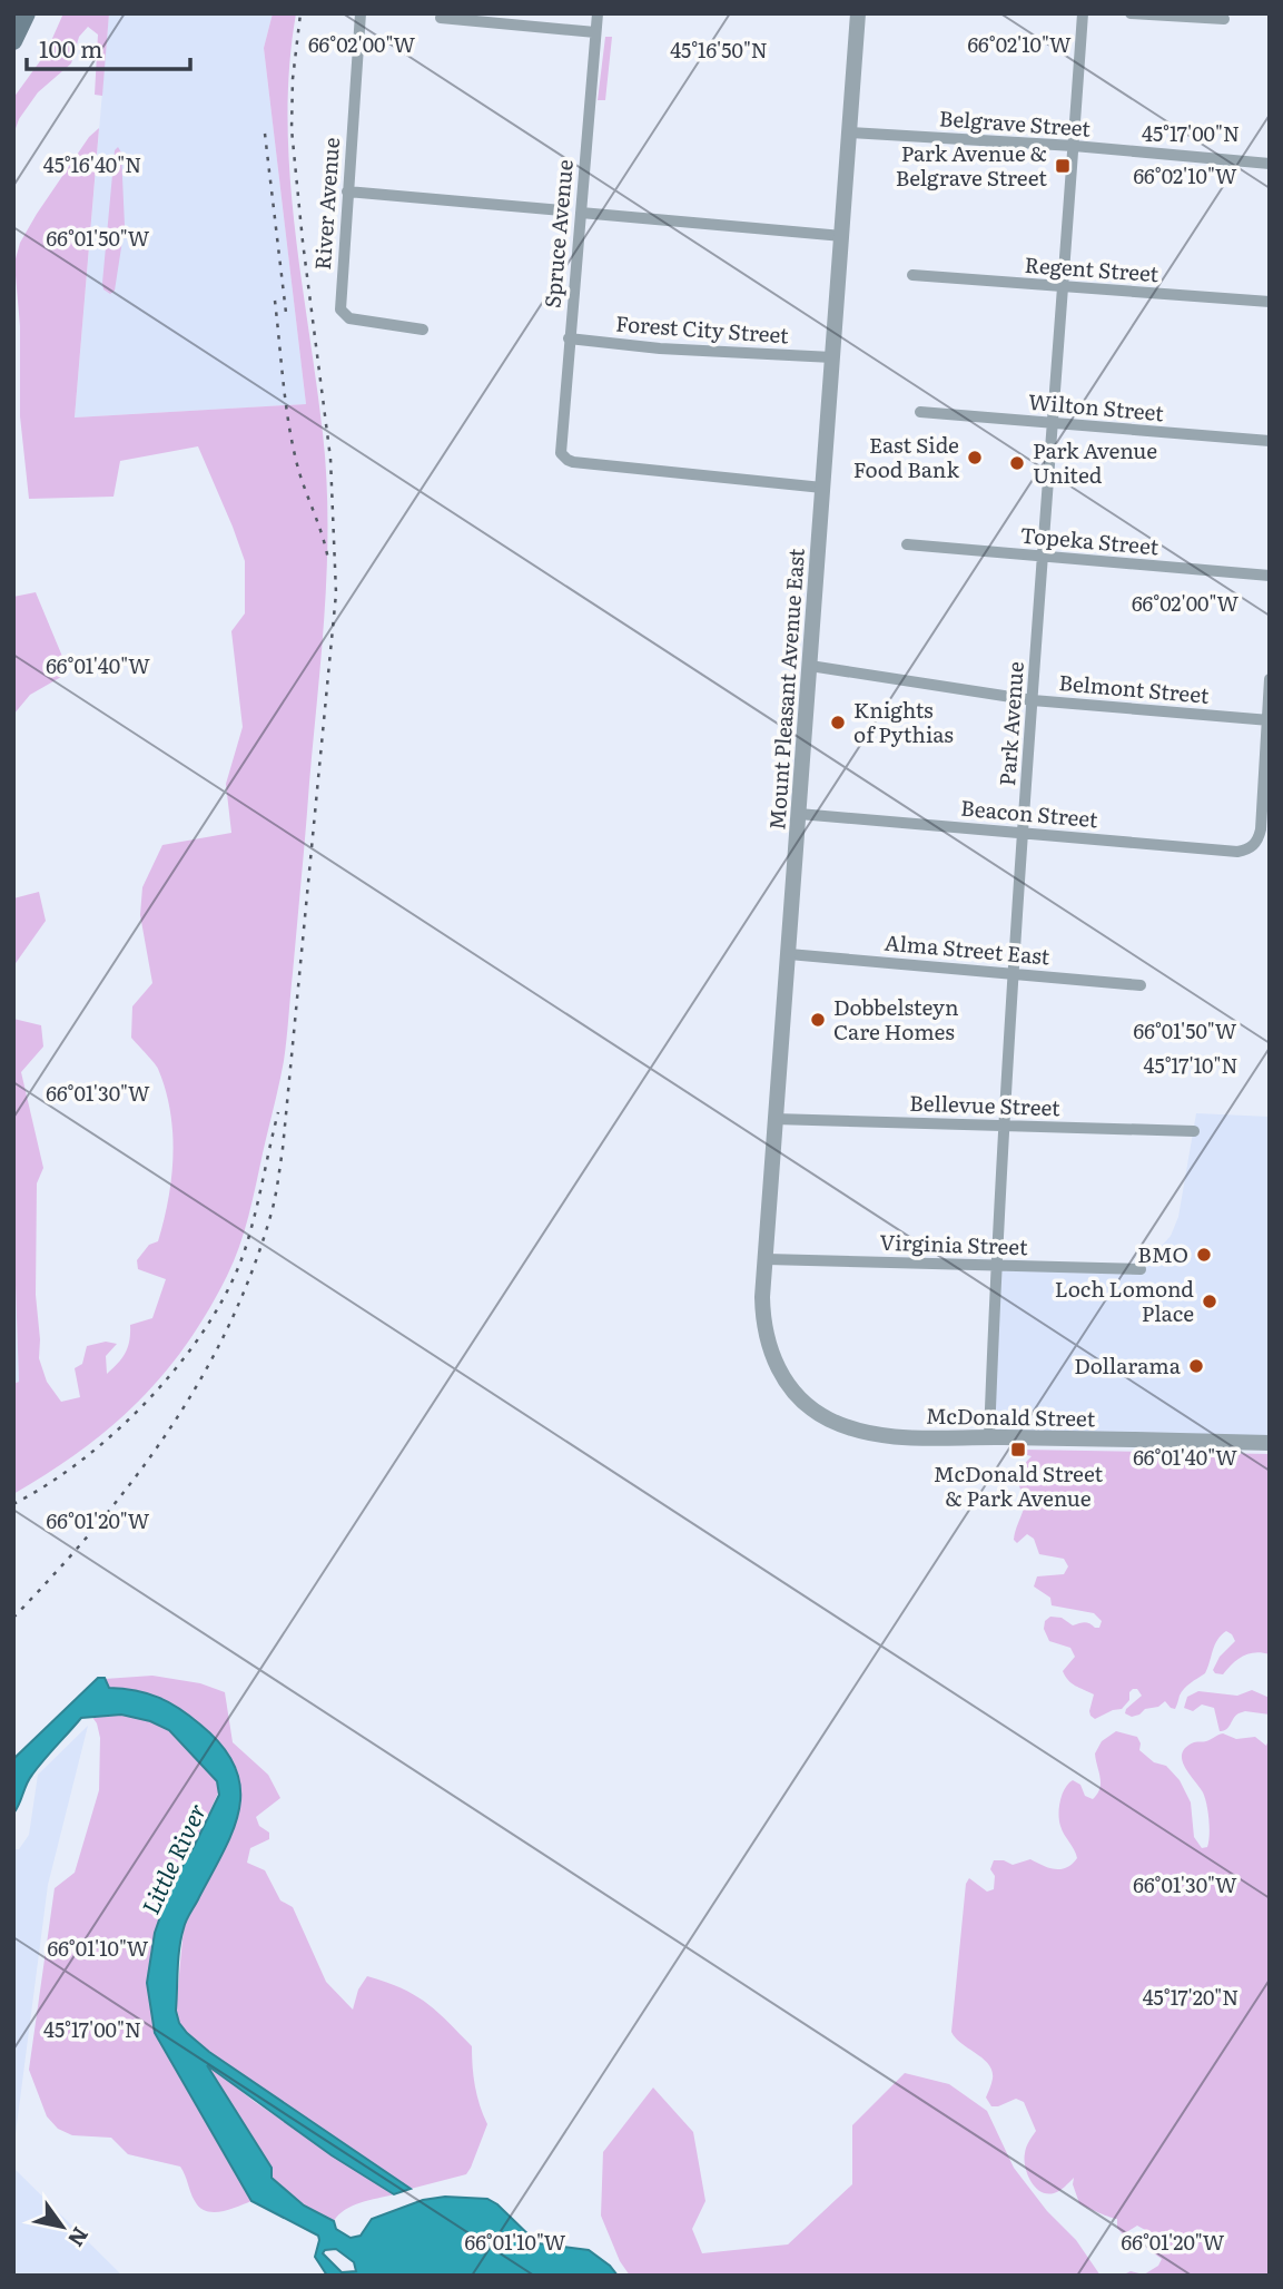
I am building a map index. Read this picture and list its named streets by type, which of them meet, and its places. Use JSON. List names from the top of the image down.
{
  "streets": {
    "street": [
      "Belgrave Street",
      "River Avenue",
      "Spruce Avenue",
      "Regent Street",
      "Forest City Street",
      "Wilton Street",
      "Topeka Street",
      "Mount Pleasant Avenue East",
      "Belmont Street",
      "Park Avenue",
      "Beacon Street",
      "Alma Street East",
      "Bellevue Street",
      "Virginia Street",
      "McDonald Street"
    ]
  },
  "crossings": [
    ["Belgrave Street", "Mount Pleasant Avenue East"],
    ["Belgrave Street", "Park Avenue"],
    ["Spruce Avenue", "Forest City Street"],
    ["Spruce Avenue", "Mount Pleasant Avenue East"],
    ["Regent Street", "Park Avenue"],
    ["Forest City Street", "Mount Pleasant Avenue East"],
    ["Wilton Street", "Park Avenue"],
    ["Topeka Street", "Park Avenue"],
    ["Mount Pleasant Avenue East", "Belmont Street"],
    ["Mount Pleasant Avenue East", "Beacon Street"],
    ["Mount Pleasant Avenue East", "Alma Street East"],
    ["Mount Pleasant Avenue East", "Bellevue Street"],
    ["Mount Pleasant Avenue East", "Virginia Street"],
    ["Mount Pleasant Avenue East", "McDonald Street"],
    ["Belmont Street", "Park Avenue"],
    ["Belmont Street", "Beacon Street"],
    ["Park Avenue", "Beacon Street"],
    ["Park Avenue", "Alma Street East"],
    ["Park Avenue", "Bellevue Street"],
    ["Park Avenue", "Virginia Street"],
    ["Park Avenue", "McDonald Street"]
  ],
  "water": ["Little River"],
  "places": {
    "transit": ["Park Avenue & Belgrave Street", "McDonald Street & Park Avenue"],
    "other": [
      "East Side Food Bank",
      "Park Avenue United",
      "Knights of Pythias",
      "Dobbelsteyn Care Homes",
      "BMO",
      "Loch Lomond Place",
      "Dollarama"
    ]
  },
  "scale_bar": "100 m",
  "north": "bottom right",
  "coordinates": [
    "66°02'00\"W",
    "66°02'10\"W",
    "45°16'50\"N",
    "45°17'00\"N",
    "45°16'40\"N",
    "66°01'50\"W",
    "66°01'40\"W",
    "45°17'10\"N",
    "66°01'30\"W",
    "66°01'20\"W",
    "66°01'10\"W",
    "45°17'20\"N"
  ]
}
